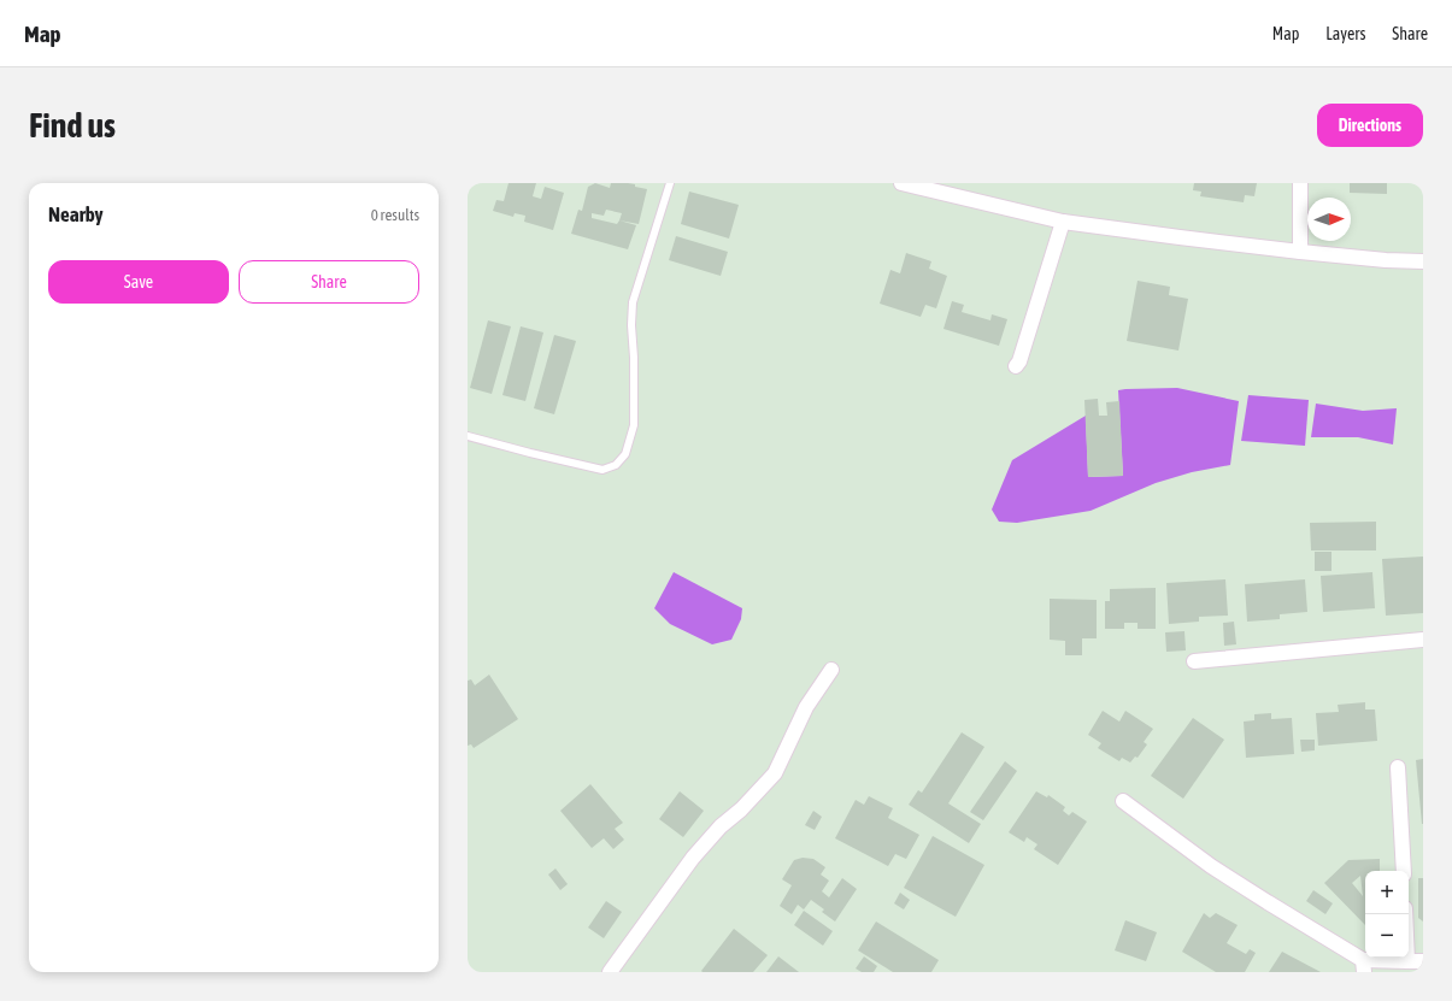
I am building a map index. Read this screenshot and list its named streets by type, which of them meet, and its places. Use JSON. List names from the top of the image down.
{
  "north": "right",
  "page": {
    "header": "Map",
    "nav": ["Map", "Layers", "Share"],
    "buttons": [
      "Directions",
      ["Save", "Share"]
    ],
    "title": "Find us",
    "heading": ["Nearby", "0 results"],
    "map_buttons": ["+", "−"]
  }
}
